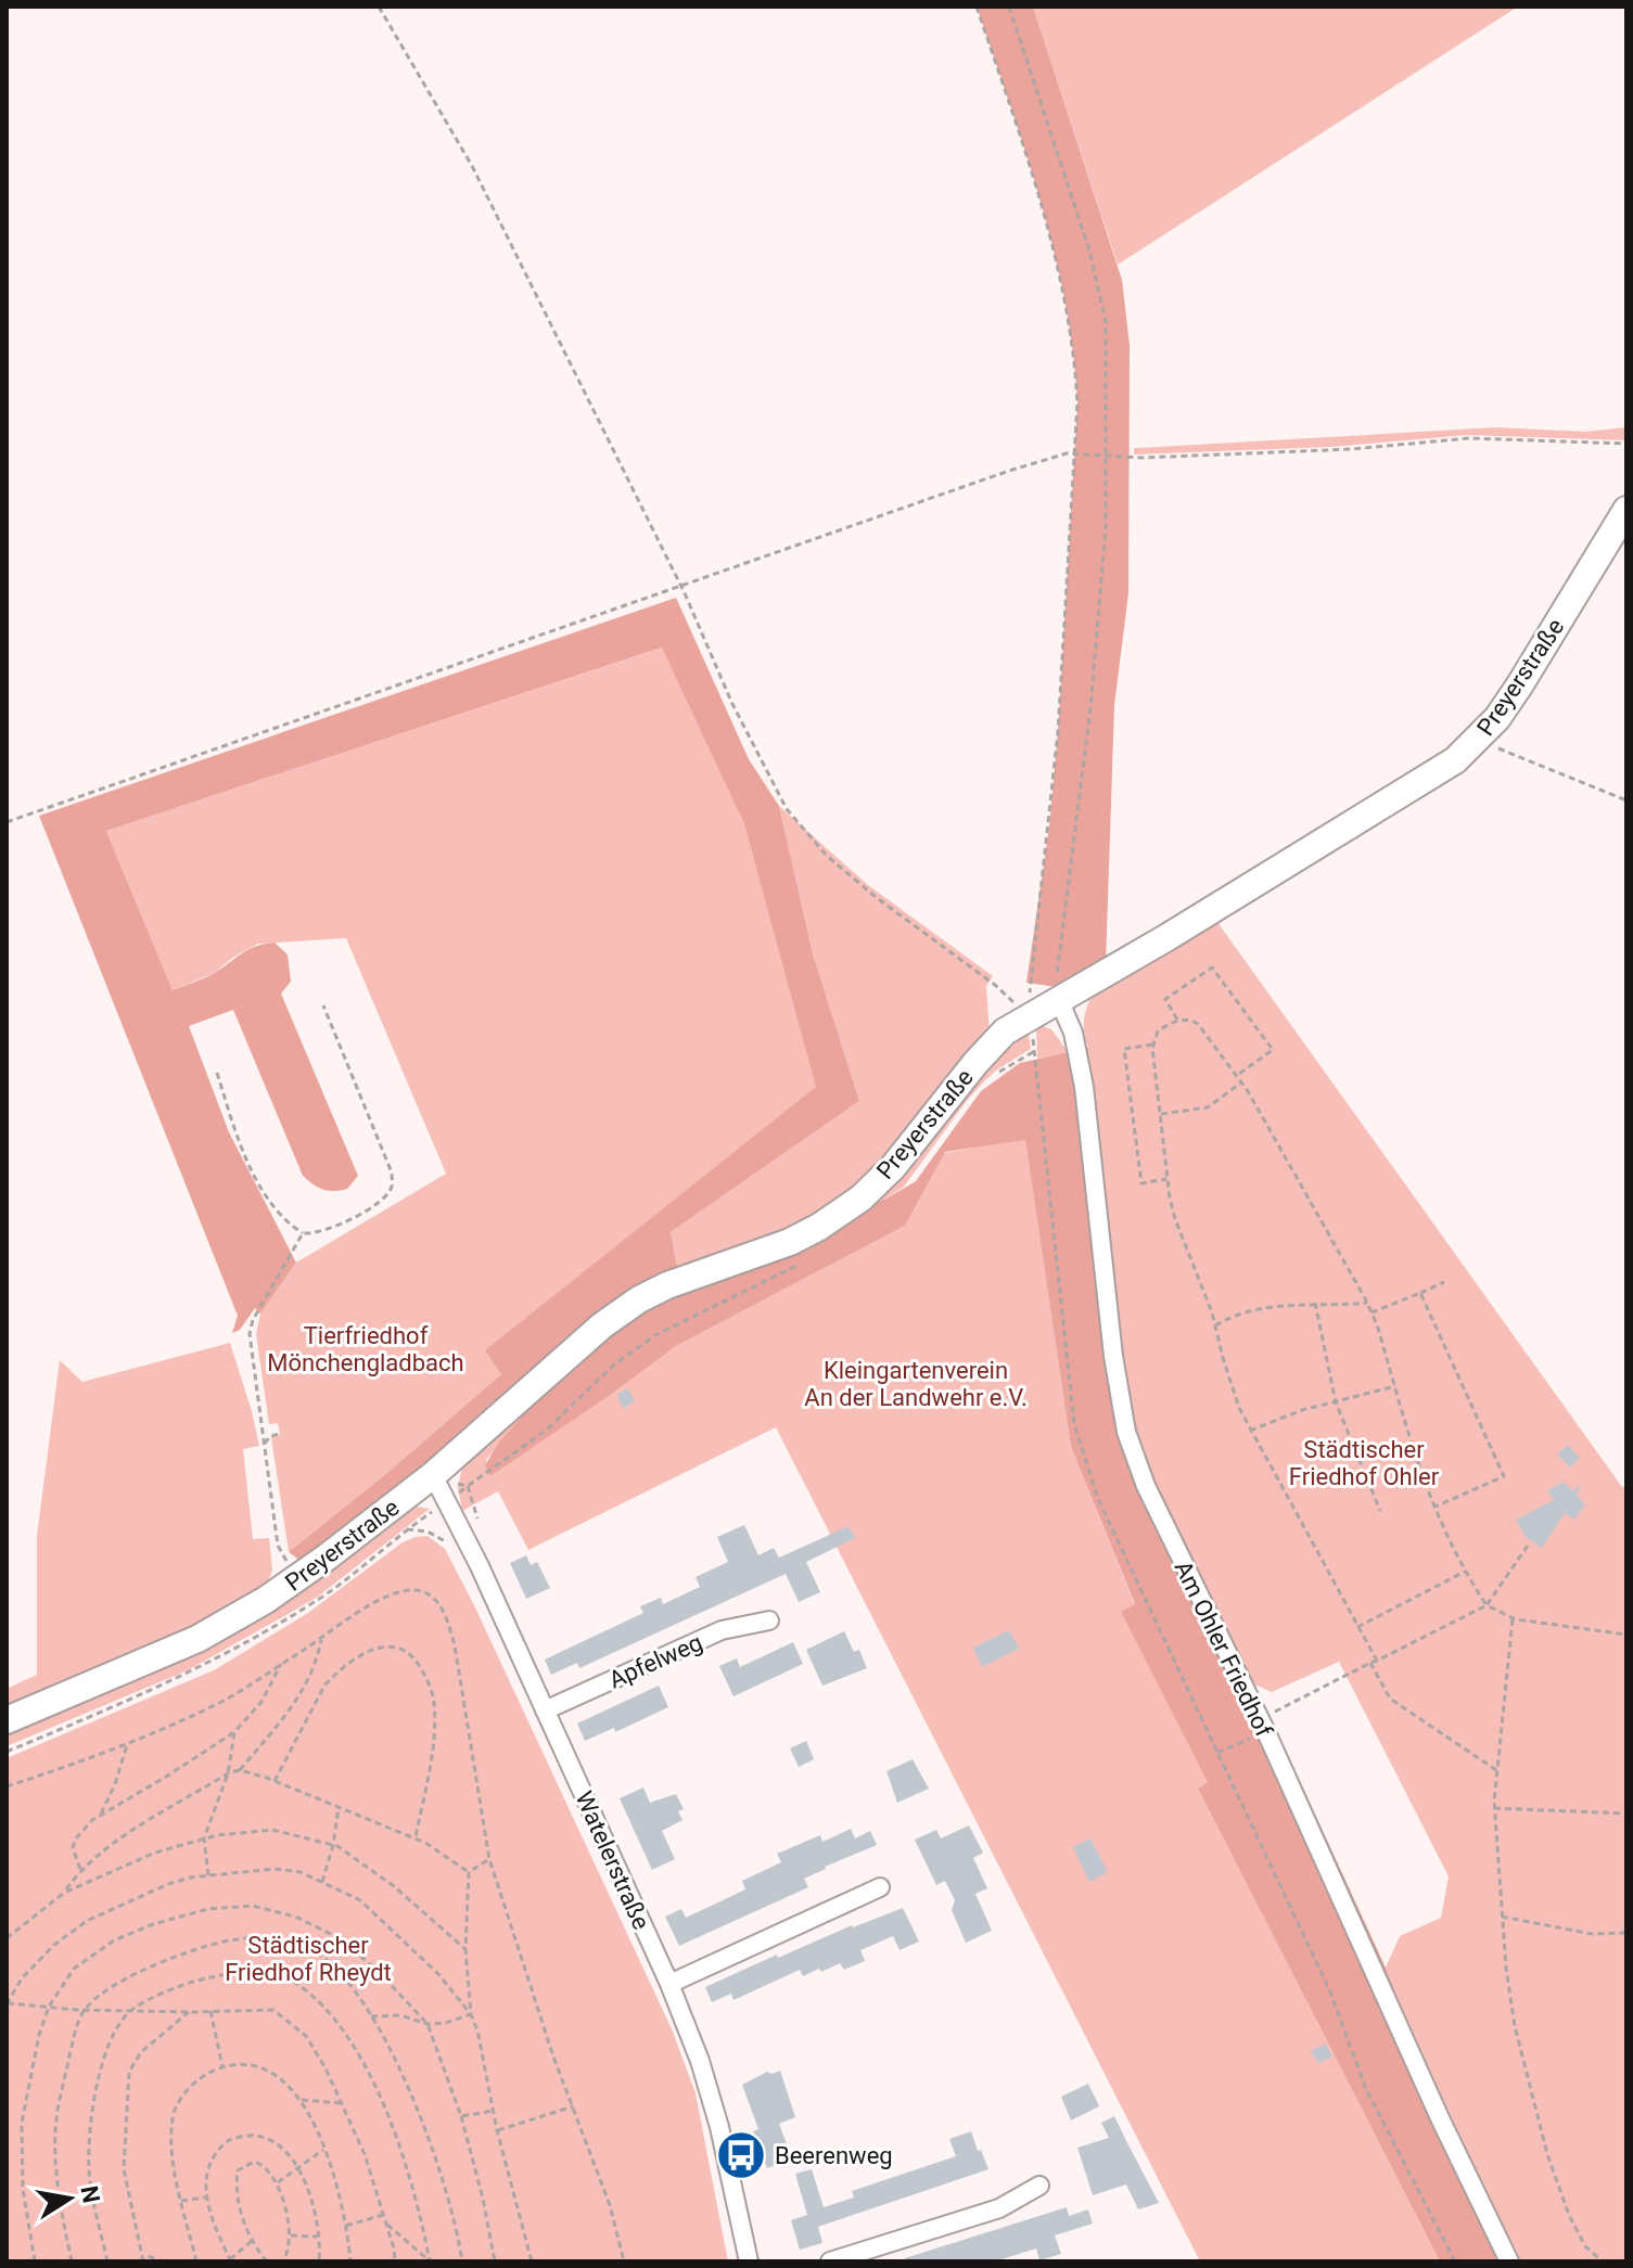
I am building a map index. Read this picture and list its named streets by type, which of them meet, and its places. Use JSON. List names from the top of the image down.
{
  "streets": {
    "main road": ["Preyerstraße"],
    "street": ["Am Ohler Friedhof", "Apfelweg", "Watelerstraße"]
  },
  "crossings": [
    ["Preyerstraße", "Am Ohler Friedhof"],
    ["Preyerstraße", "Watelerstraße"],
    ["Apfelweg", "Watelerstraße"]
  ],
  "parks": [
    "Tierfriedhof Mönchengladbach",
    "Kleingartenverein An der Landwehr e.V.",
    "Städtischer Friedhof Ohler",
    "Städtischer Friedhof Rheydt"
  ],
  "places": {
    "bus stop": ["Beerenweg"]
  },
  "north": "right"
}
